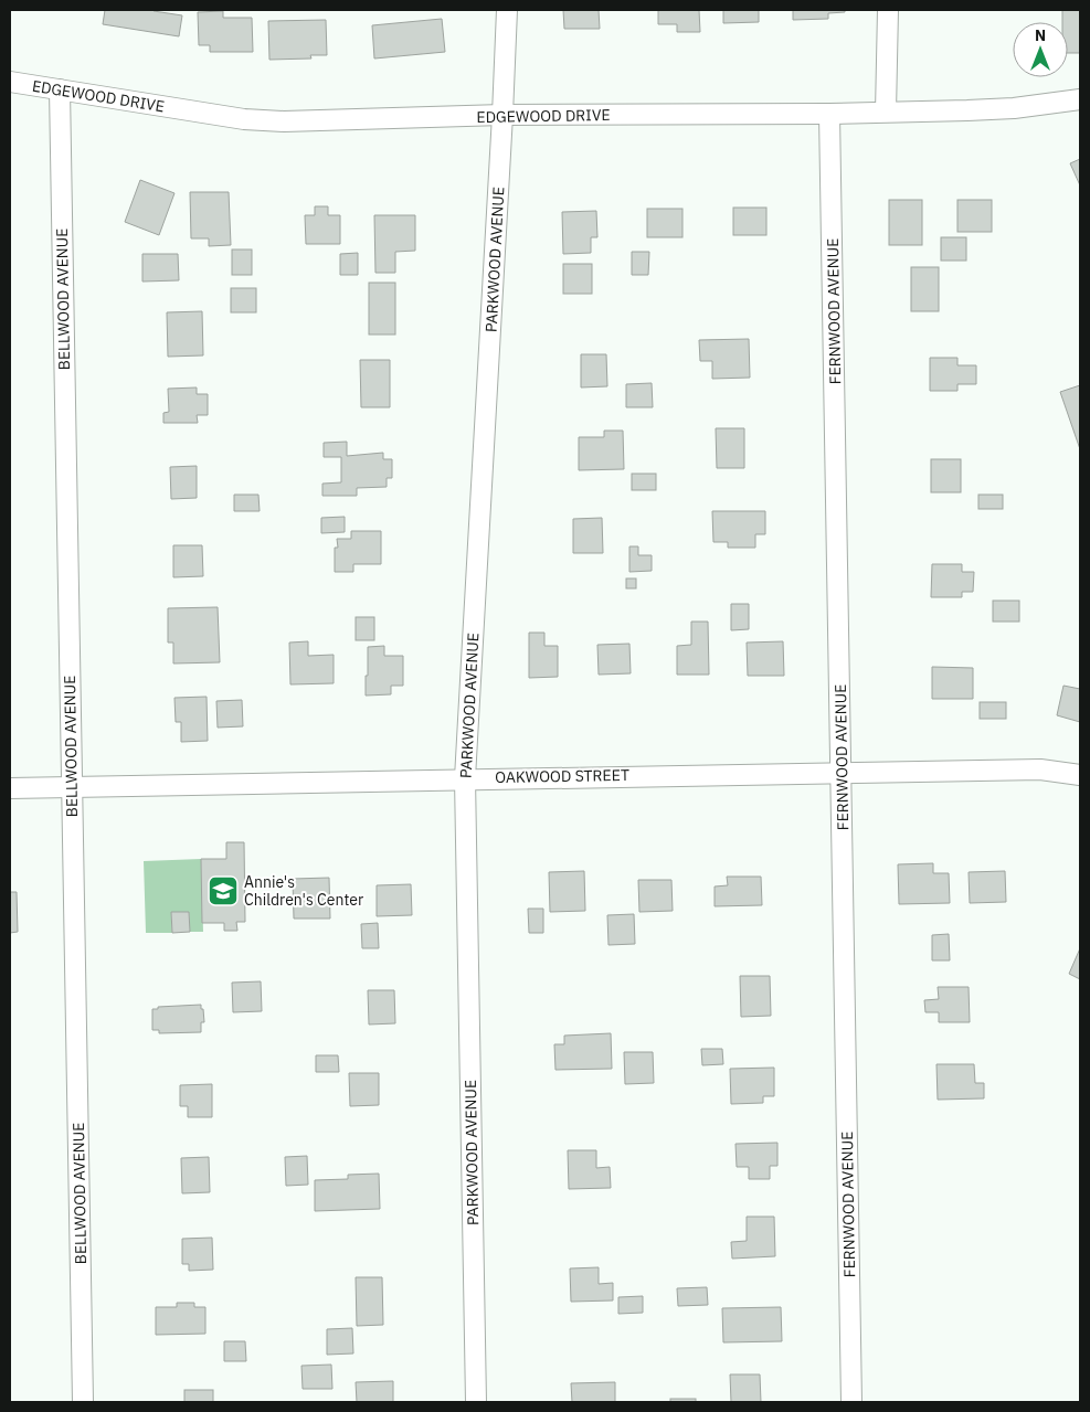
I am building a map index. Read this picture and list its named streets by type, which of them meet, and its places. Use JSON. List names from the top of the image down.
{
  "streets": {
    "street": [
      "EDGEWOOD DRIVE",
      "PARKWOOD AVENUE",
      "BELLWOOD AVENUE",
      "FERNWOOD AVENUE",
      "OAKWOOD STREET"
    ]
  },
  "crossings": [
    ["EDGEWOOD DRIVE", "PARKWOOD AVENUE"],
    ["EDGEWOOD DRIVE", "BELLWOOD AVENUE"],
    ["EDGEWOOD DRIVE", "FERNWOOD AVENUE"],
    ["PARKWOOD AVENUE", "OAKWOOD STREET"],
    ["BELLWOOD AVENUE", "OAKWOOD STREET"],
    ["FERNWOOD AVENUE", "OAKWOOD STREET"]
  ],
  "places": {
    "school or university": ["Annie's Children's Center"]
  },
  "north": "top"
}
